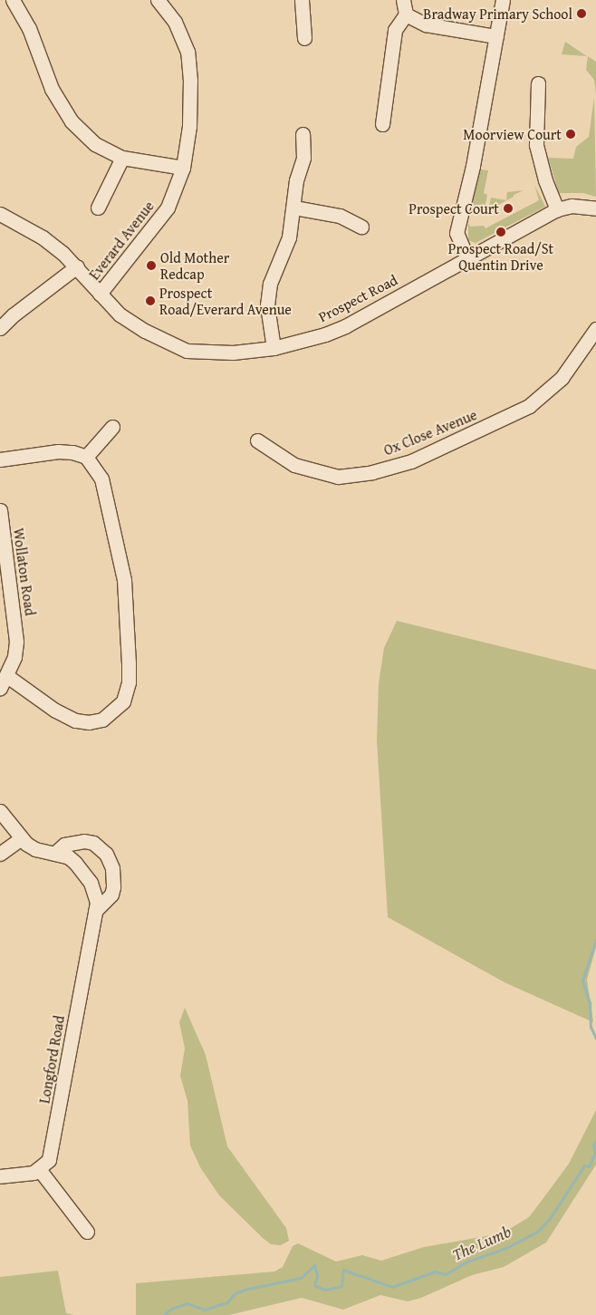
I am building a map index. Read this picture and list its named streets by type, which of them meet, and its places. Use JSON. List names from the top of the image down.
{
  "streets": {
    "street": [
      "Everard Avenue",
      "Prospect Road",
      "Ox Close Avenue",
      "Wollaton Road",
      "Longford Road"
    ]
  },
  "crossings": [
    ["Everard Avenue", "Prospect Road"]
  ],
  "water": ["The Lumb"],
  "places": [
    "Bradway Primary School",
    "Moorview Court",
    "Prospect Court",
    "Prospect Road/St Quentin Drive",
    "Old Mother Redcap",
    "Prospect Road/Everard Avenue"
  ]
}
